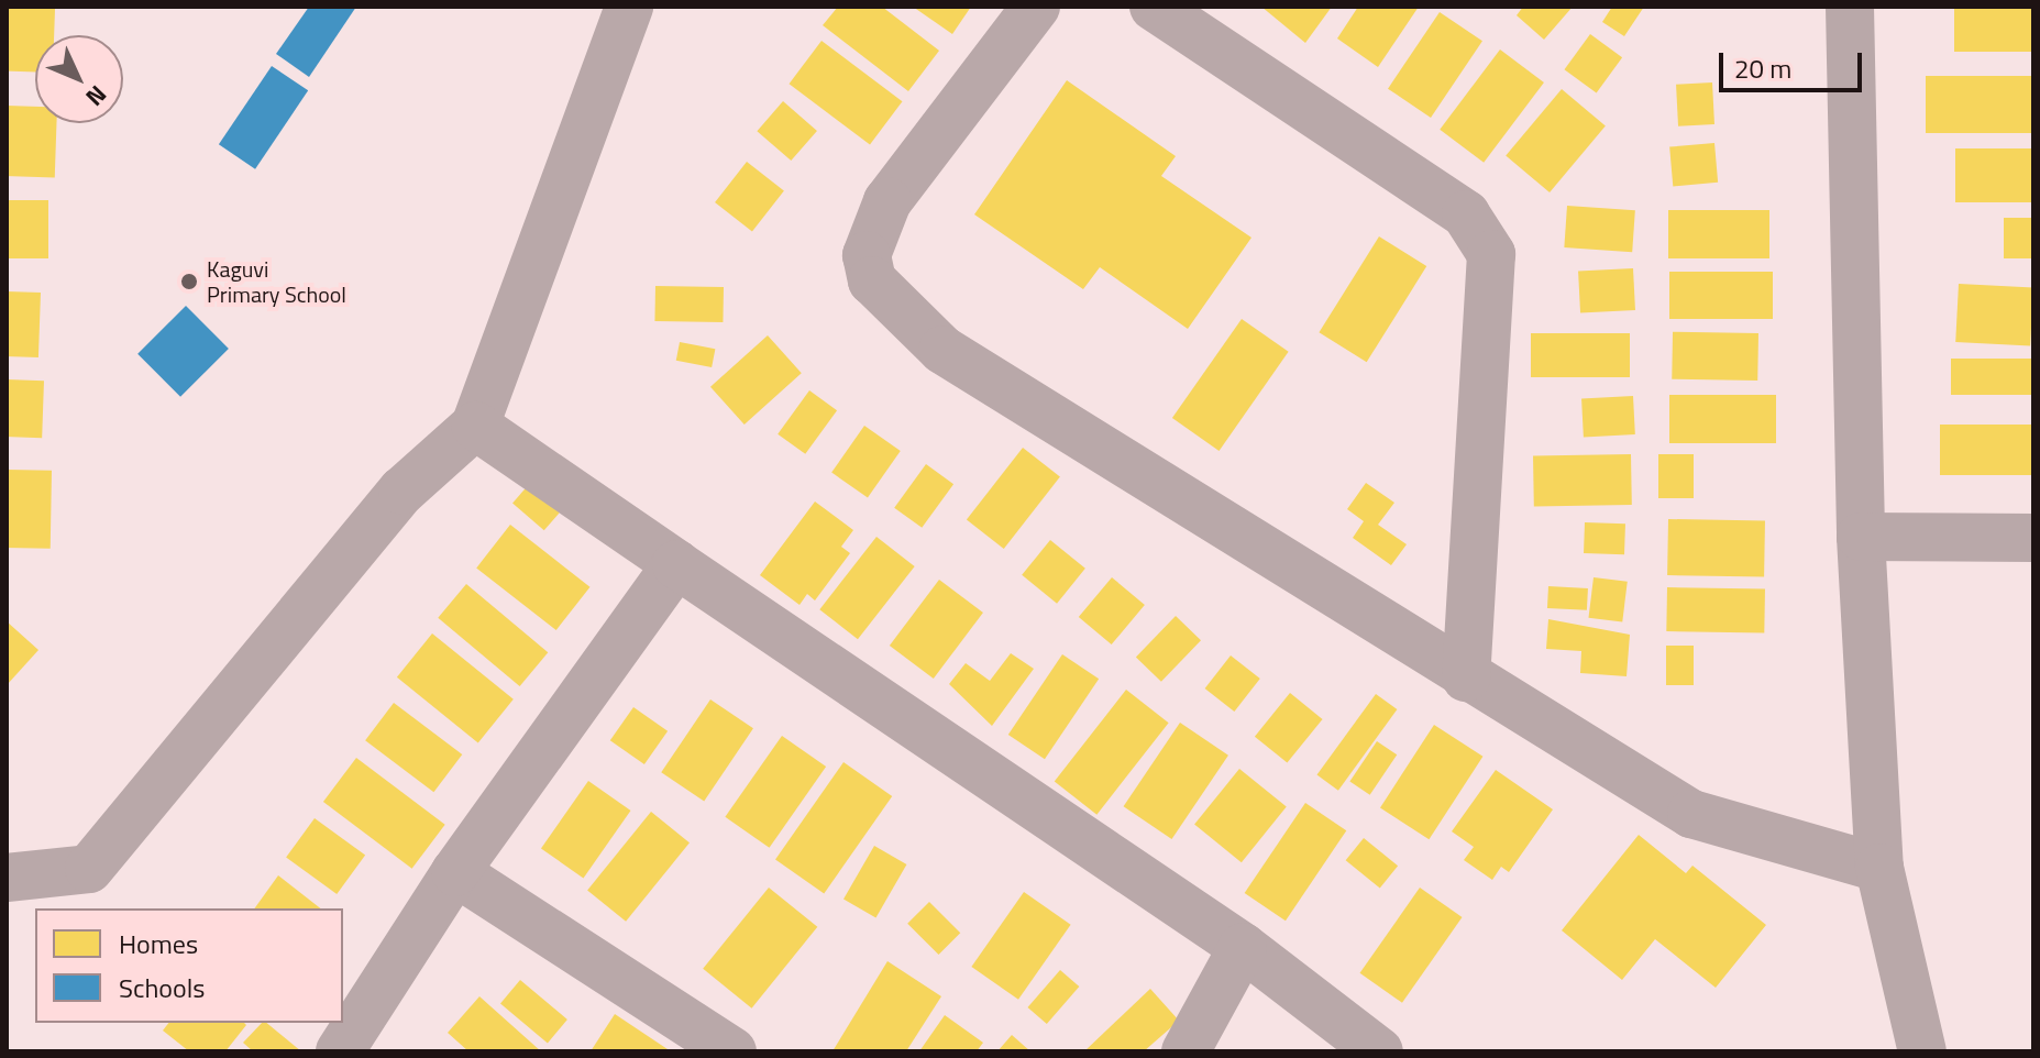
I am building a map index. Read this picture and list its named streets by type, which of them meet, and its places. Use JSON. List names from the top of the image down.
{
  "places": ["Kaguvi Primary School"],
  "legend": ["Homes", "Schools"],
  "scale_bar": "20 m",
  "north": "bottom right"
}
